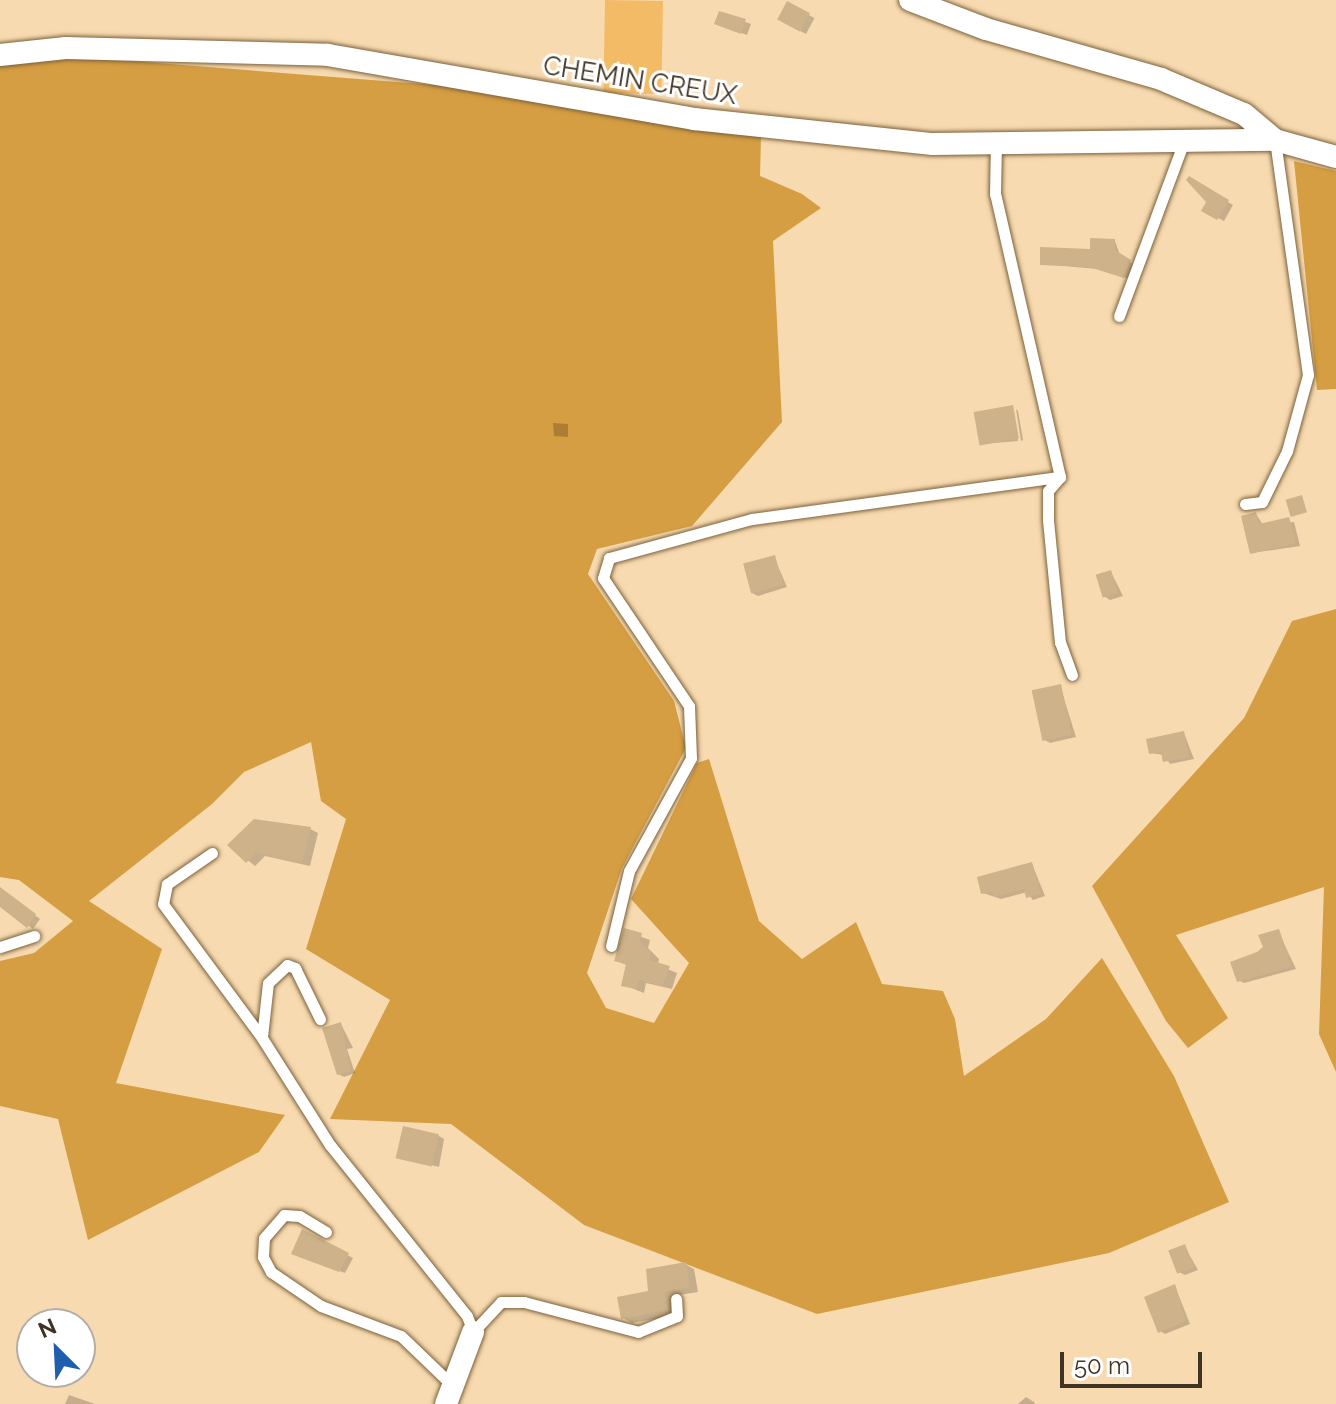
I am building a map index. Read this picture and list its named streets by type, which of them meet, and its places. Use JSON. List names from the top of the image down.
{
  "streets": {
    "street": ["CHEMIN CREUX"]
  },
  "scale_bar": "50 m",
  "north": "top left"
}
